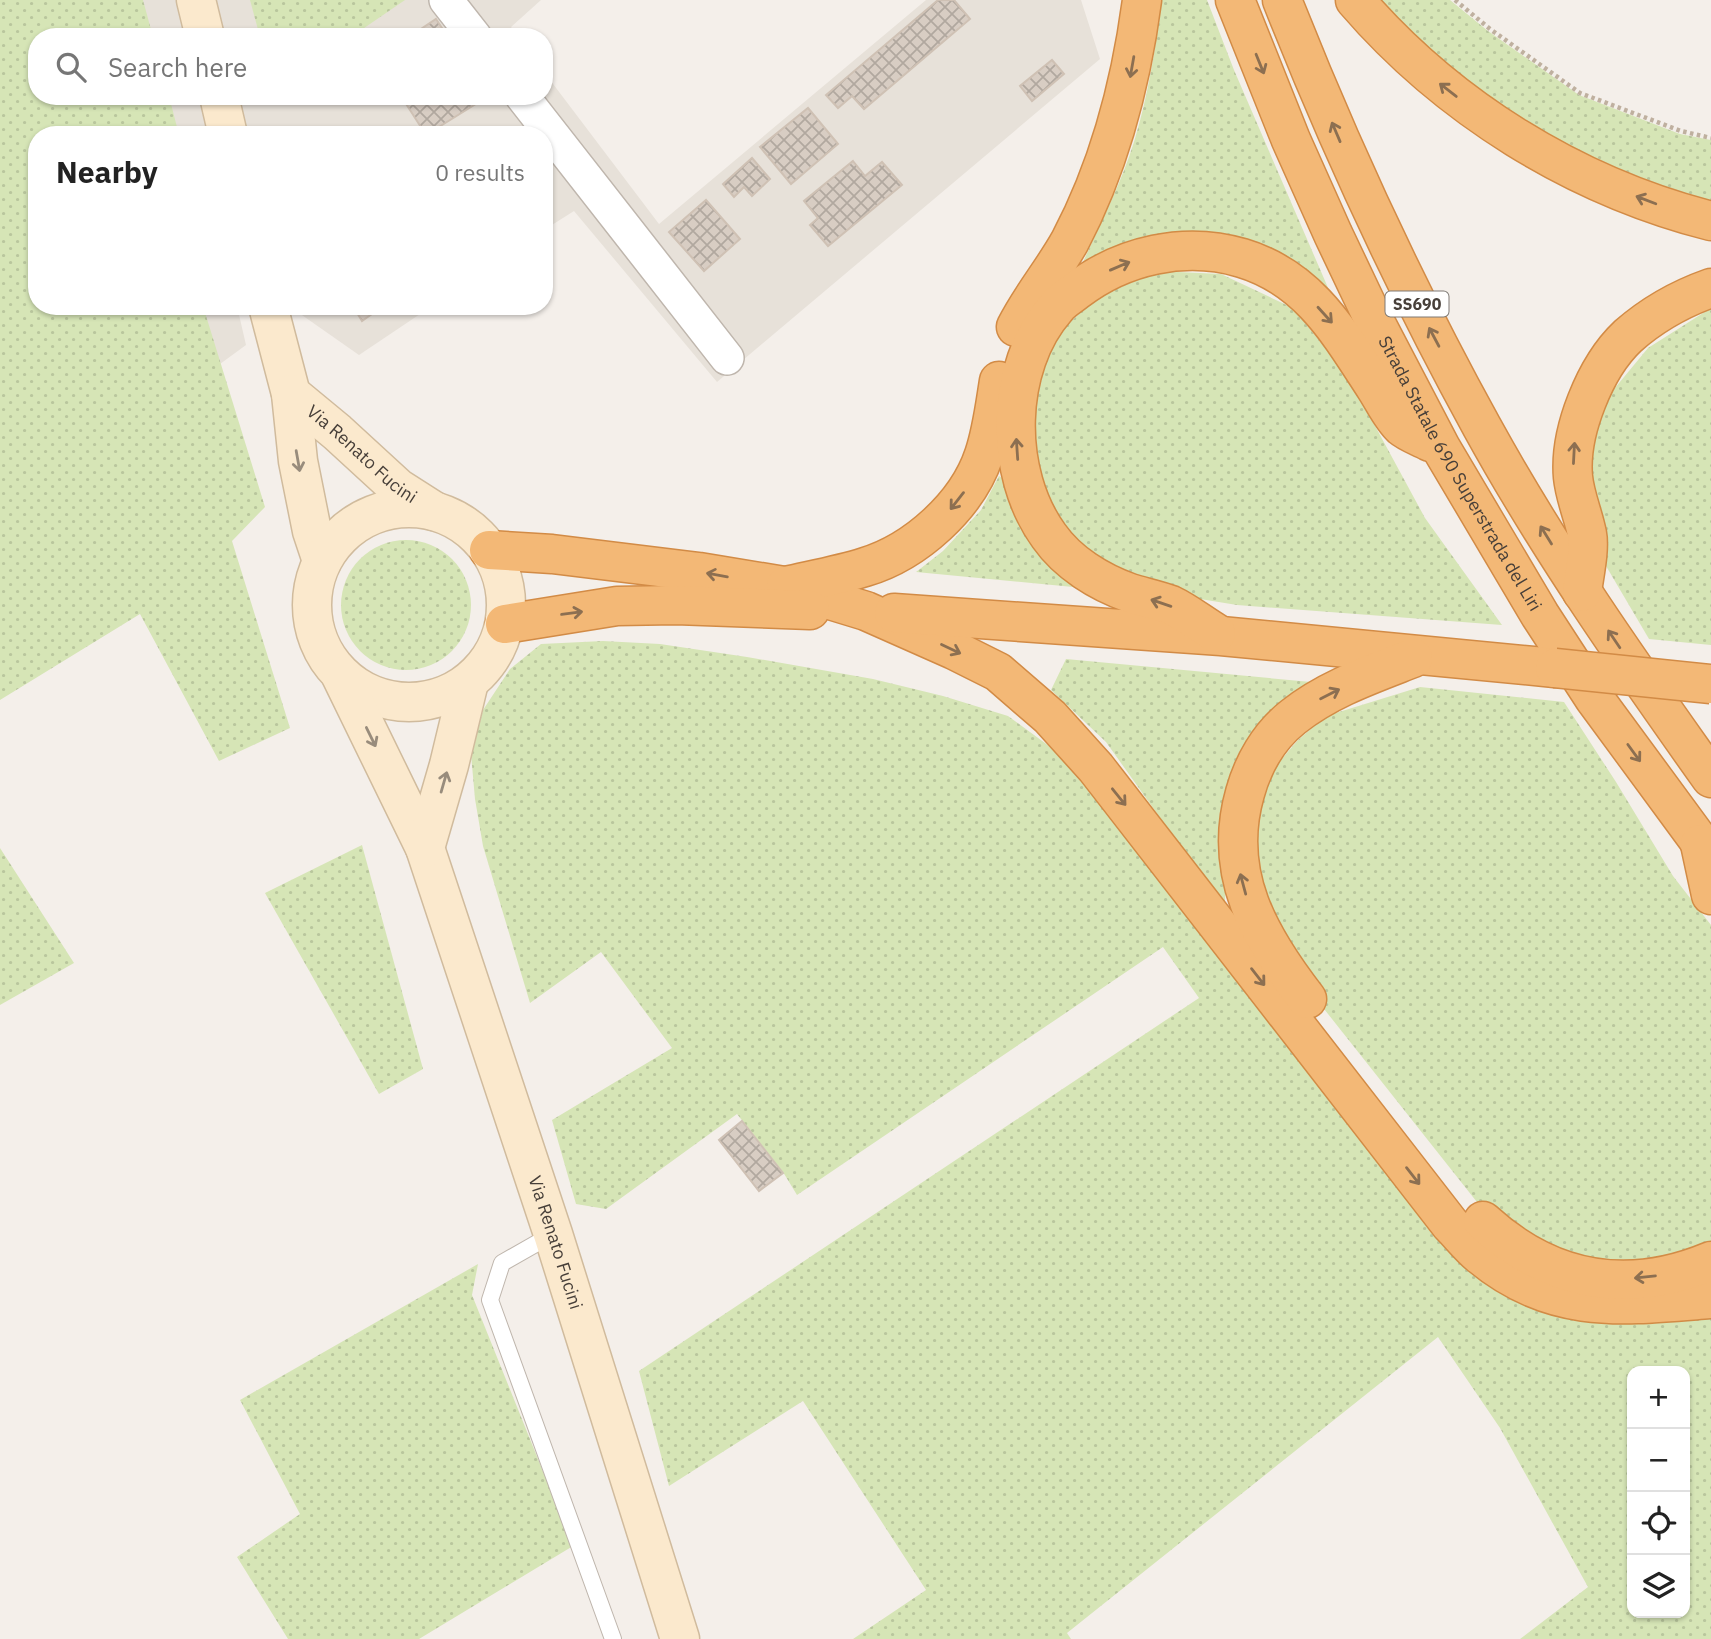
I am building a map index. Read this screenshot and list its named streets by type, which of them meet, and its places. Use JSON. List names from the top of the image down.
{
  "streets": {
    "highway": ["SS690", "Strada Statale 690 Superstrada del Liri"],
    "street": ["Via Renato Fucini"]
  },
  "page": {
    "search": "Search here",
    "heading": ["Nearby", "0 results"],
    "map_buttons": ["+", "−"]
  }
}
